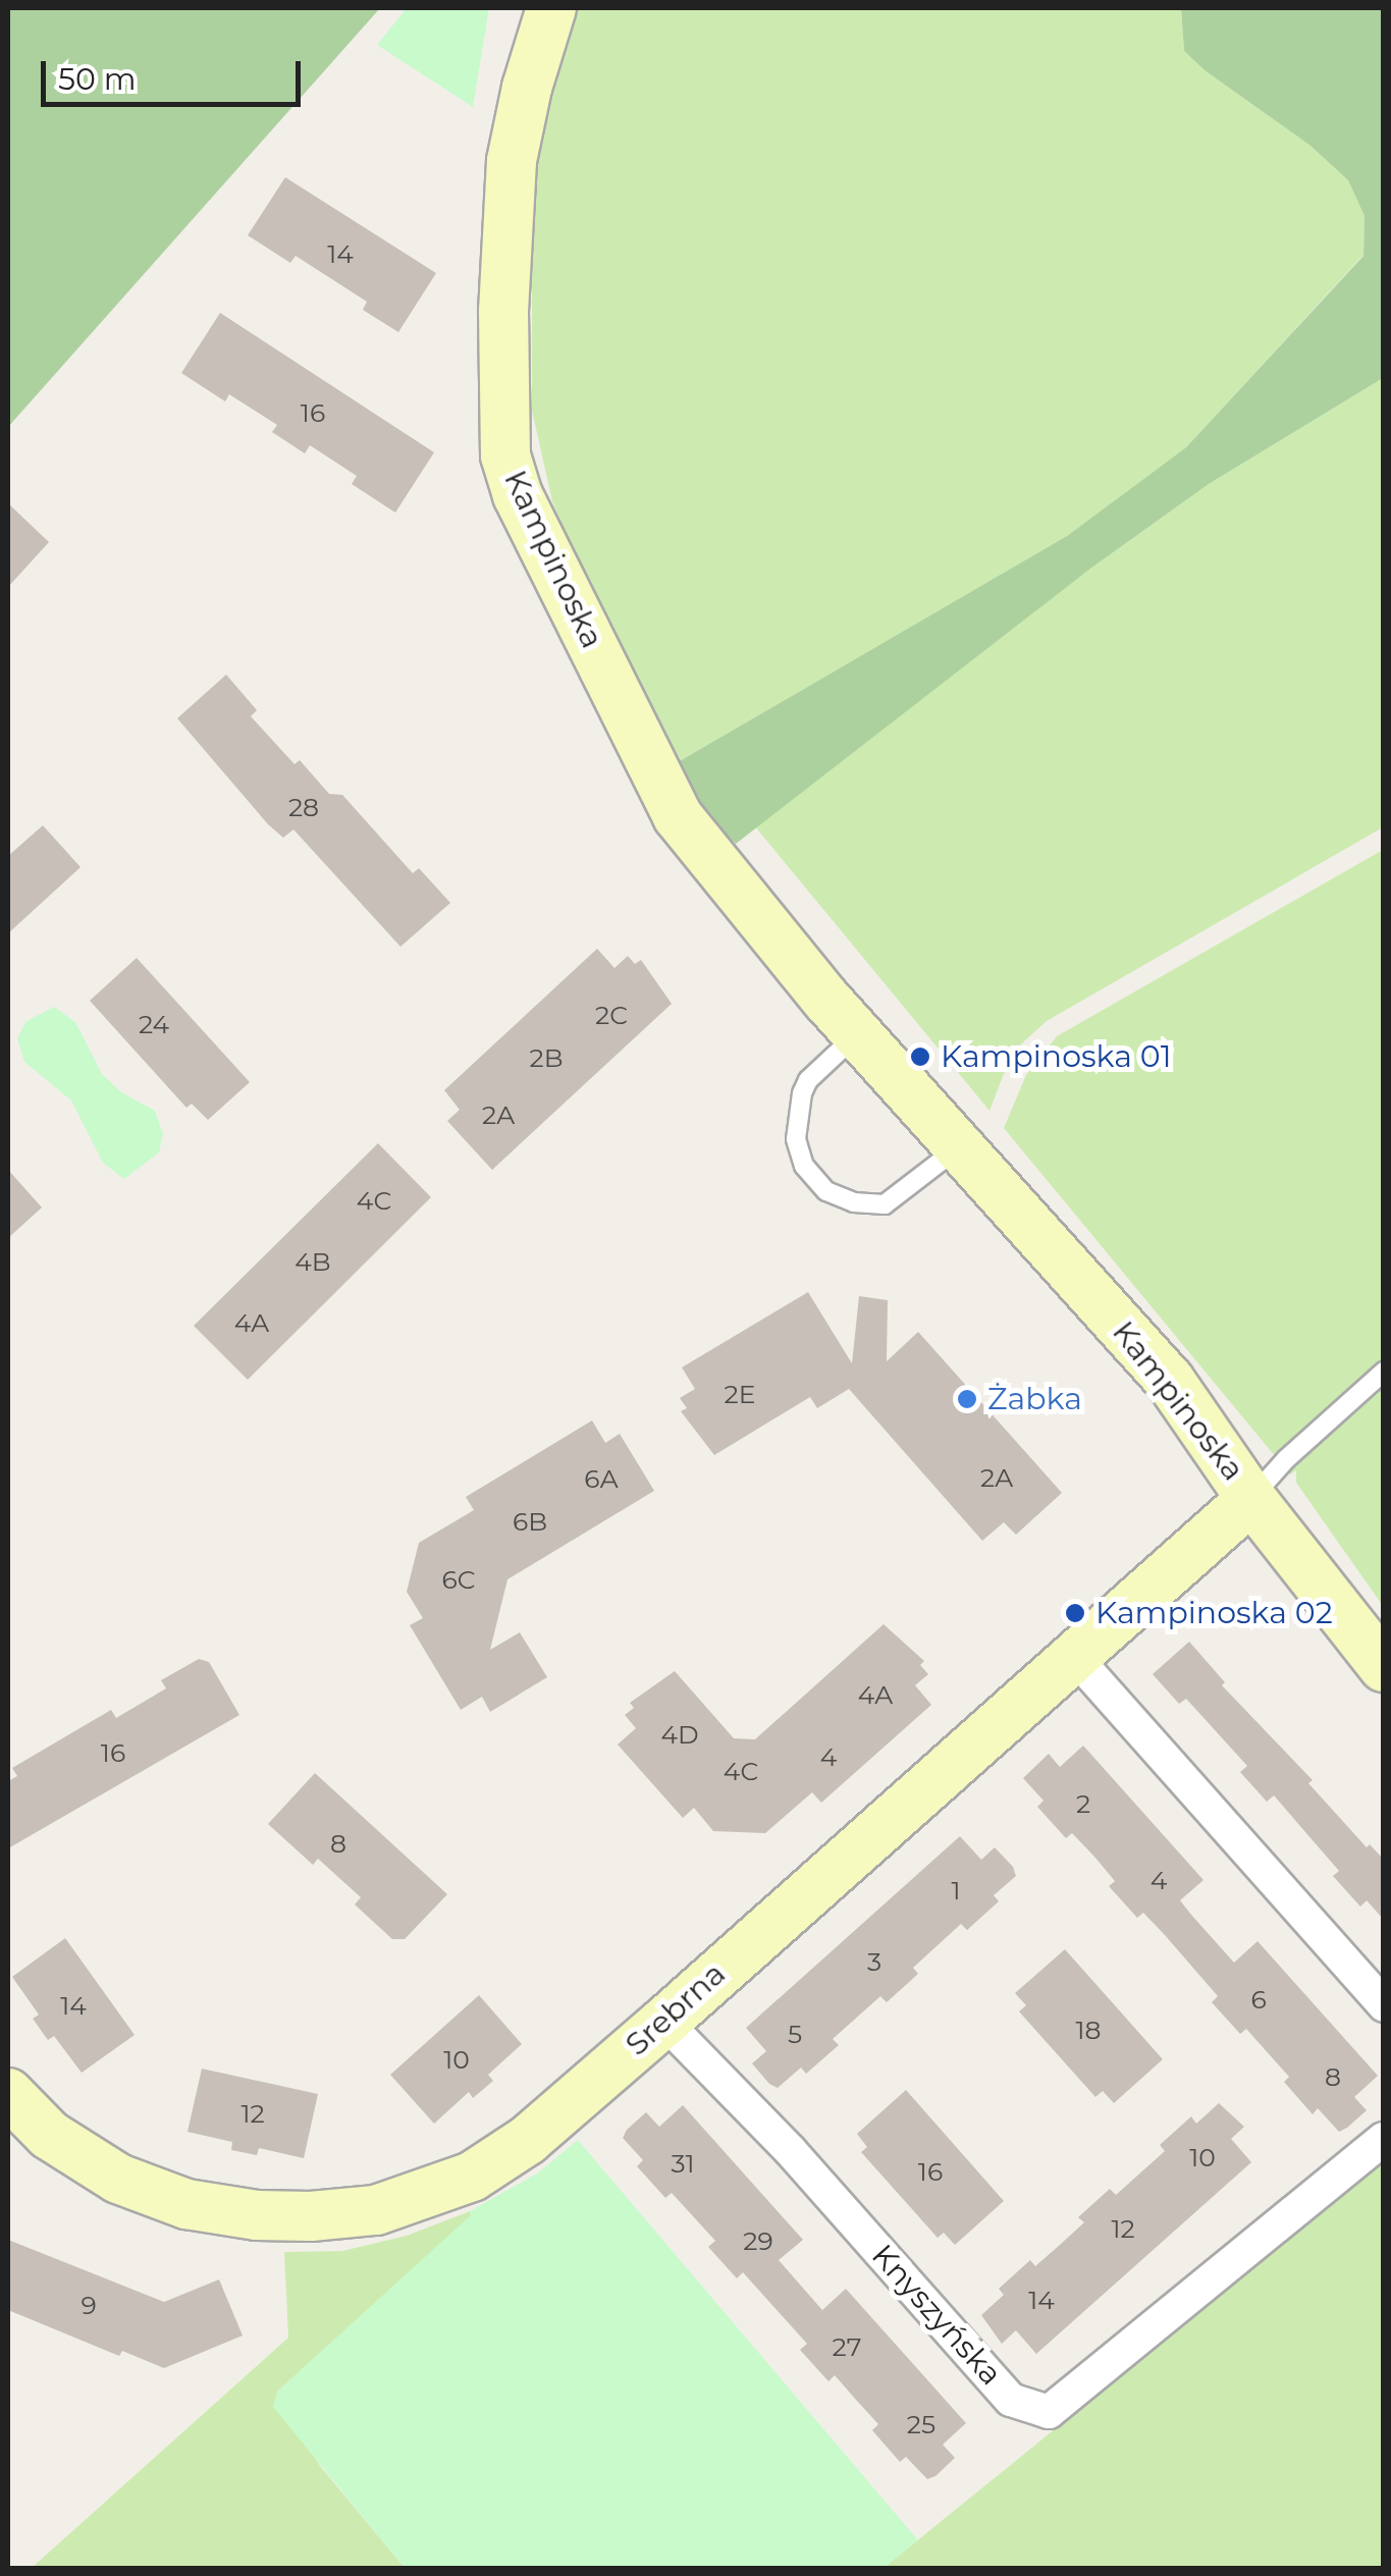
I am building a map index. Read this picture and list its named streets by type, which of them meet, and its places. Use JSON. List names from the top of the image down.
{
  "streets": {
    "street": ["Kampinoska", "Srebrna", "Knyszyńska"]
  },
  "crossings": [
    ["Kampinoska", "Srebrna"],
    ["Srebrna", "Knyszyńska"]
  ],
  "places": ["Kampinoska 01", "Żabka", "Kampinoska 02"],
  "house_numbers": [
    "14",
    "16",
    "28",
    "2C",
    "24",
    "2B",
    "2A",
    "4C",
    "4B",
    "4A",
    "2E",
    "2A",
    "6A",
    "6B",
    "6C",
    "4A",
    "4D",
    "16",
    "4",
    "4C",
    "2",
    "8",
    "4",
    "1",
    "3",
    "6",
    "14",
    "18",
    "5",
    "10",
    "8",
    "12",
    "10",
    "31",
    "16",
    "12",
    "29",
    "14",
    "9",
    "27",
    "25"
  ],
  "scale_bar": "50 m"
}
